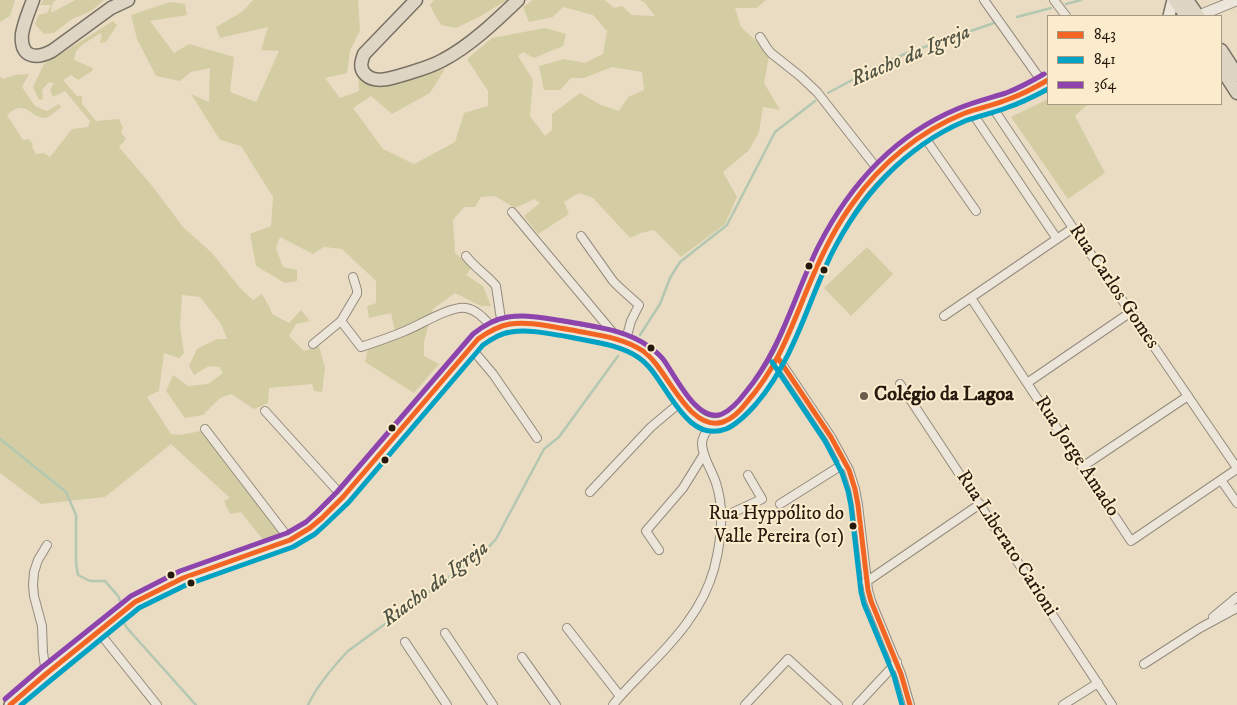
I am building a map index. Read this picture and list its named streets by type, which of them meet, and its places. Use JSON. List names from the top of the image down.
{
  "streets": {
    "street": ["Rua Carlos Gomes", "Rua Jorge Amado", "Rua Liberato Carioni"]
  },
  "crossings": [
    ["Rua Carlos Gomes", "Rua Jorge Amado"]
  ],
  "water": ["Riacho da Igreja"],
  "places": ["Colégio da Lagoa", "Rua Hyppólito do Valle Pereira (01)"],
  "lines": ["transit line 364", "transit line 843", "transit line 841"],
  "legend": ["843", "841", "364"]
}
